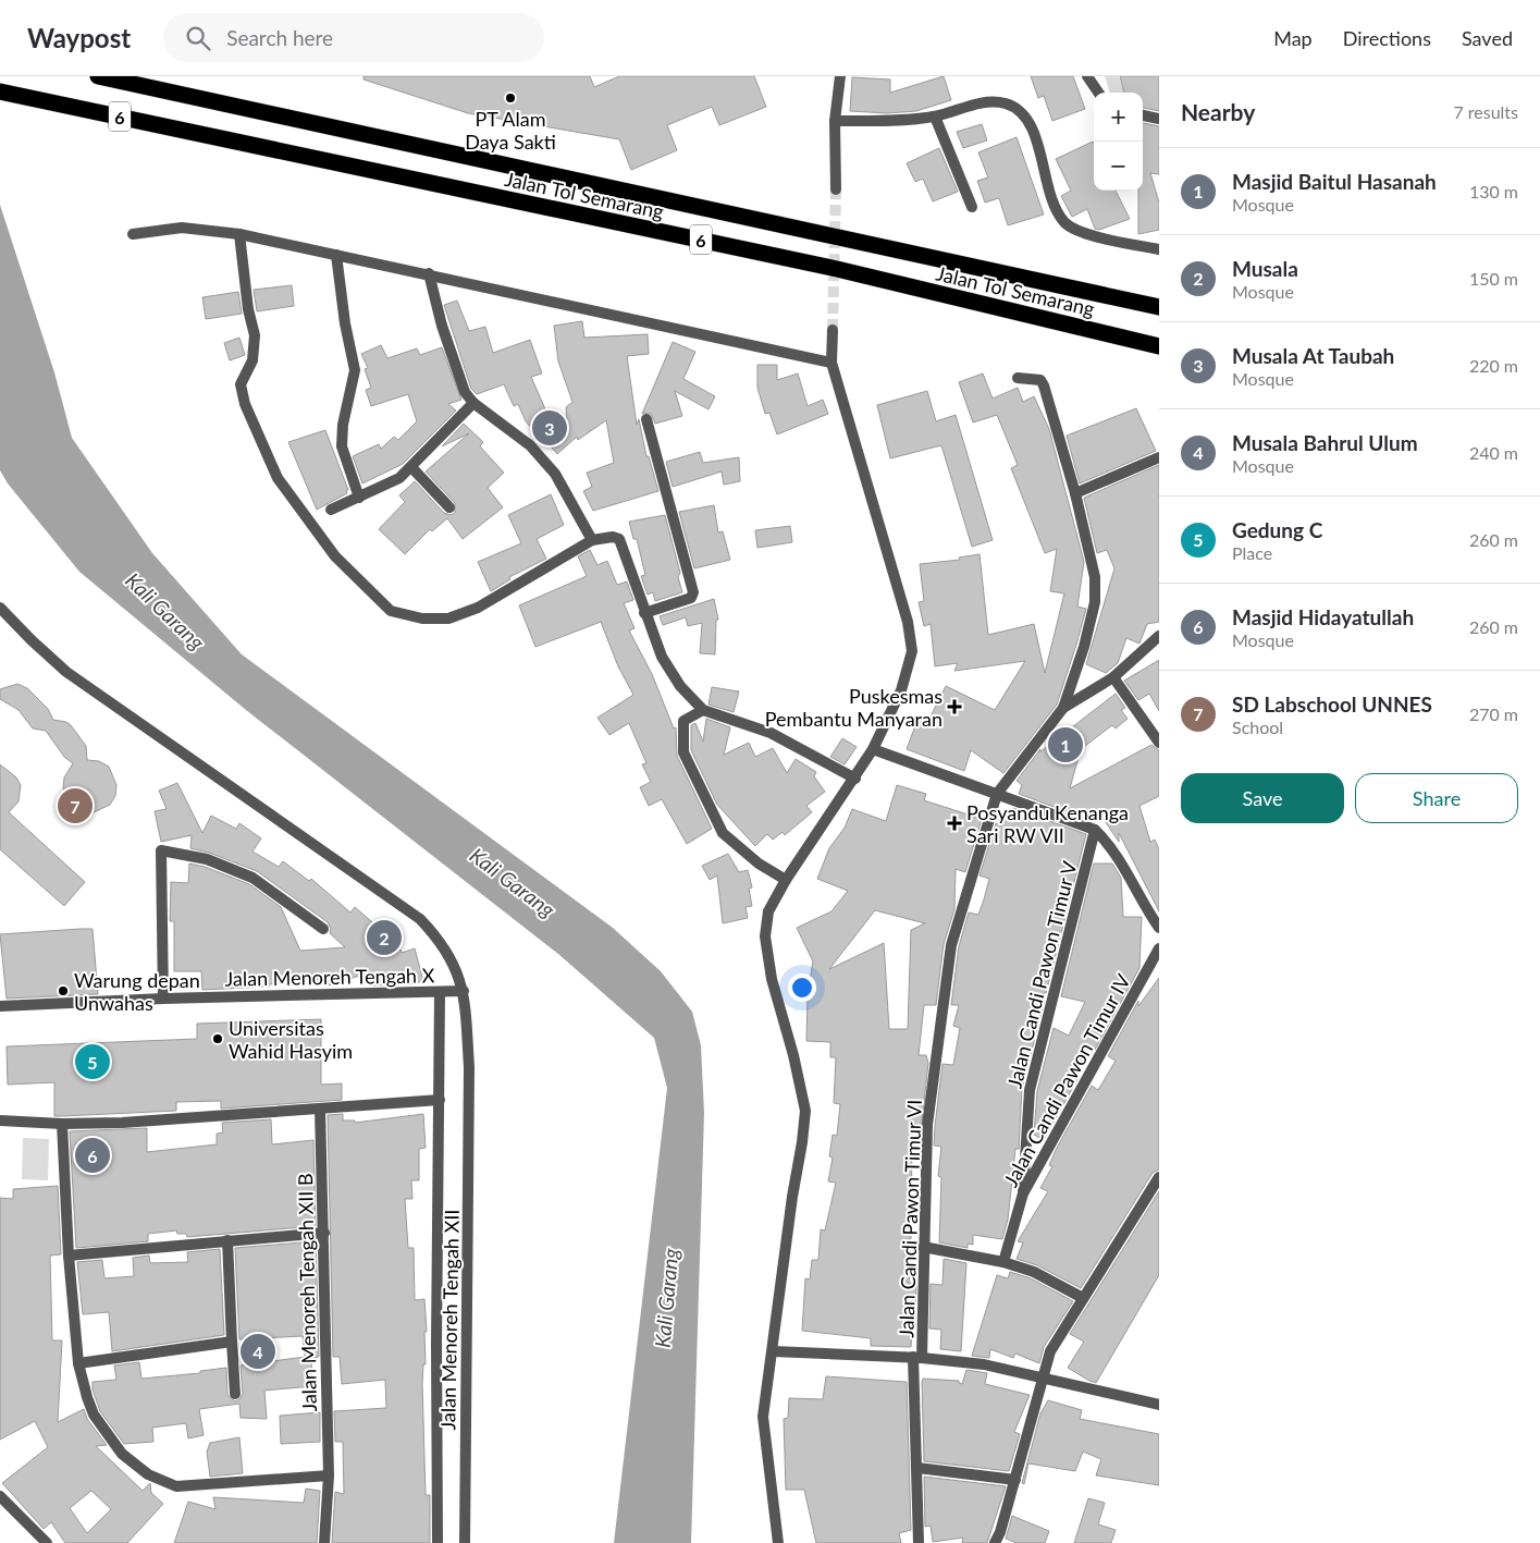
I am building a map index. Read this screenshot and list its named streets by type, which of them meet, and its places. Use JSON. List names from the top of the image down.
{
  "streets": {
    "highway": ["6", "Jalan Tol Semarang"],
    "street": [
      "Jalan Candi Pawon Timur V",
      "Jalan Menoreh Tengah X",
      "Jalan Candi Pawon Timur IV",
      "Jalan Candi Pawon Timur VI",
      "Jalan Menoreh Tengah XII B",
      "Jalan Menoreh Tengah XII"
    ]
  },
  "crossings": [
    ["Jalan Candi Pawon Timur V", "Jalan Candi Pawon Timur IV"],
    ["Jalan Menoreh Tengah X", "Jalan Menoreh Tengah XII"]
  ],
  "water": ["Kali Garang"],
  "places": {
    "other": ["PT Alam Daya Sakti", "Warung depan Unwahas", "Universitas Wahid Hasyim"],
    "health": ["Puskesmas Pembantu Manyaran", "Posyandu Kenanga Sari RW VII"]
  },
  "page": {
    "header": "Waypost",
    "search": "Search here",
    "nav": ["Map", "Directions", "Saved"],
    "heading": ["Nearby", "7 results"],
    "map_buttons": ["+", "−"],
    "list": [
      {
        "mark": "1",
        "name": "Masjid Baitul Hasanah",
        "note": "Mosque",
        "value": "130 m"
      },
      {
        "mark": "2",
        "name": "Musala",
        "note": "Mosque",
        "value": "150 m"
      },
      {
        "mark": "3",
        "name": "Musala At Taubah",
        "note": "Mosque",
        "value": "220 m"
      },
      {
        "mark": "4",
        "name": "Musala Bahrul Ulum",
        "note": "Mosque",
        "value": "240 m"
      },
      {
        "mark": "5",
        "name": "Gedung C",
        "note": "Place",
        "value": "260 m"
      },
      {
        "mark": "6",
        "name": "Masjid Hidayatullah",
        "note": "Mosque",
        "value": "260 m"
      },
      {
        "mark": "7",
        "name": "SD Labschool UNNES",
        "note": "School",
        "value": "270 m"
      }
    ],
    "pins": [
      "3",
      "1",
      "7",
      "2",
      "5",
      "6",
      "4"
    ],
    "buttons": ["Save", "Share"]
  }
}
